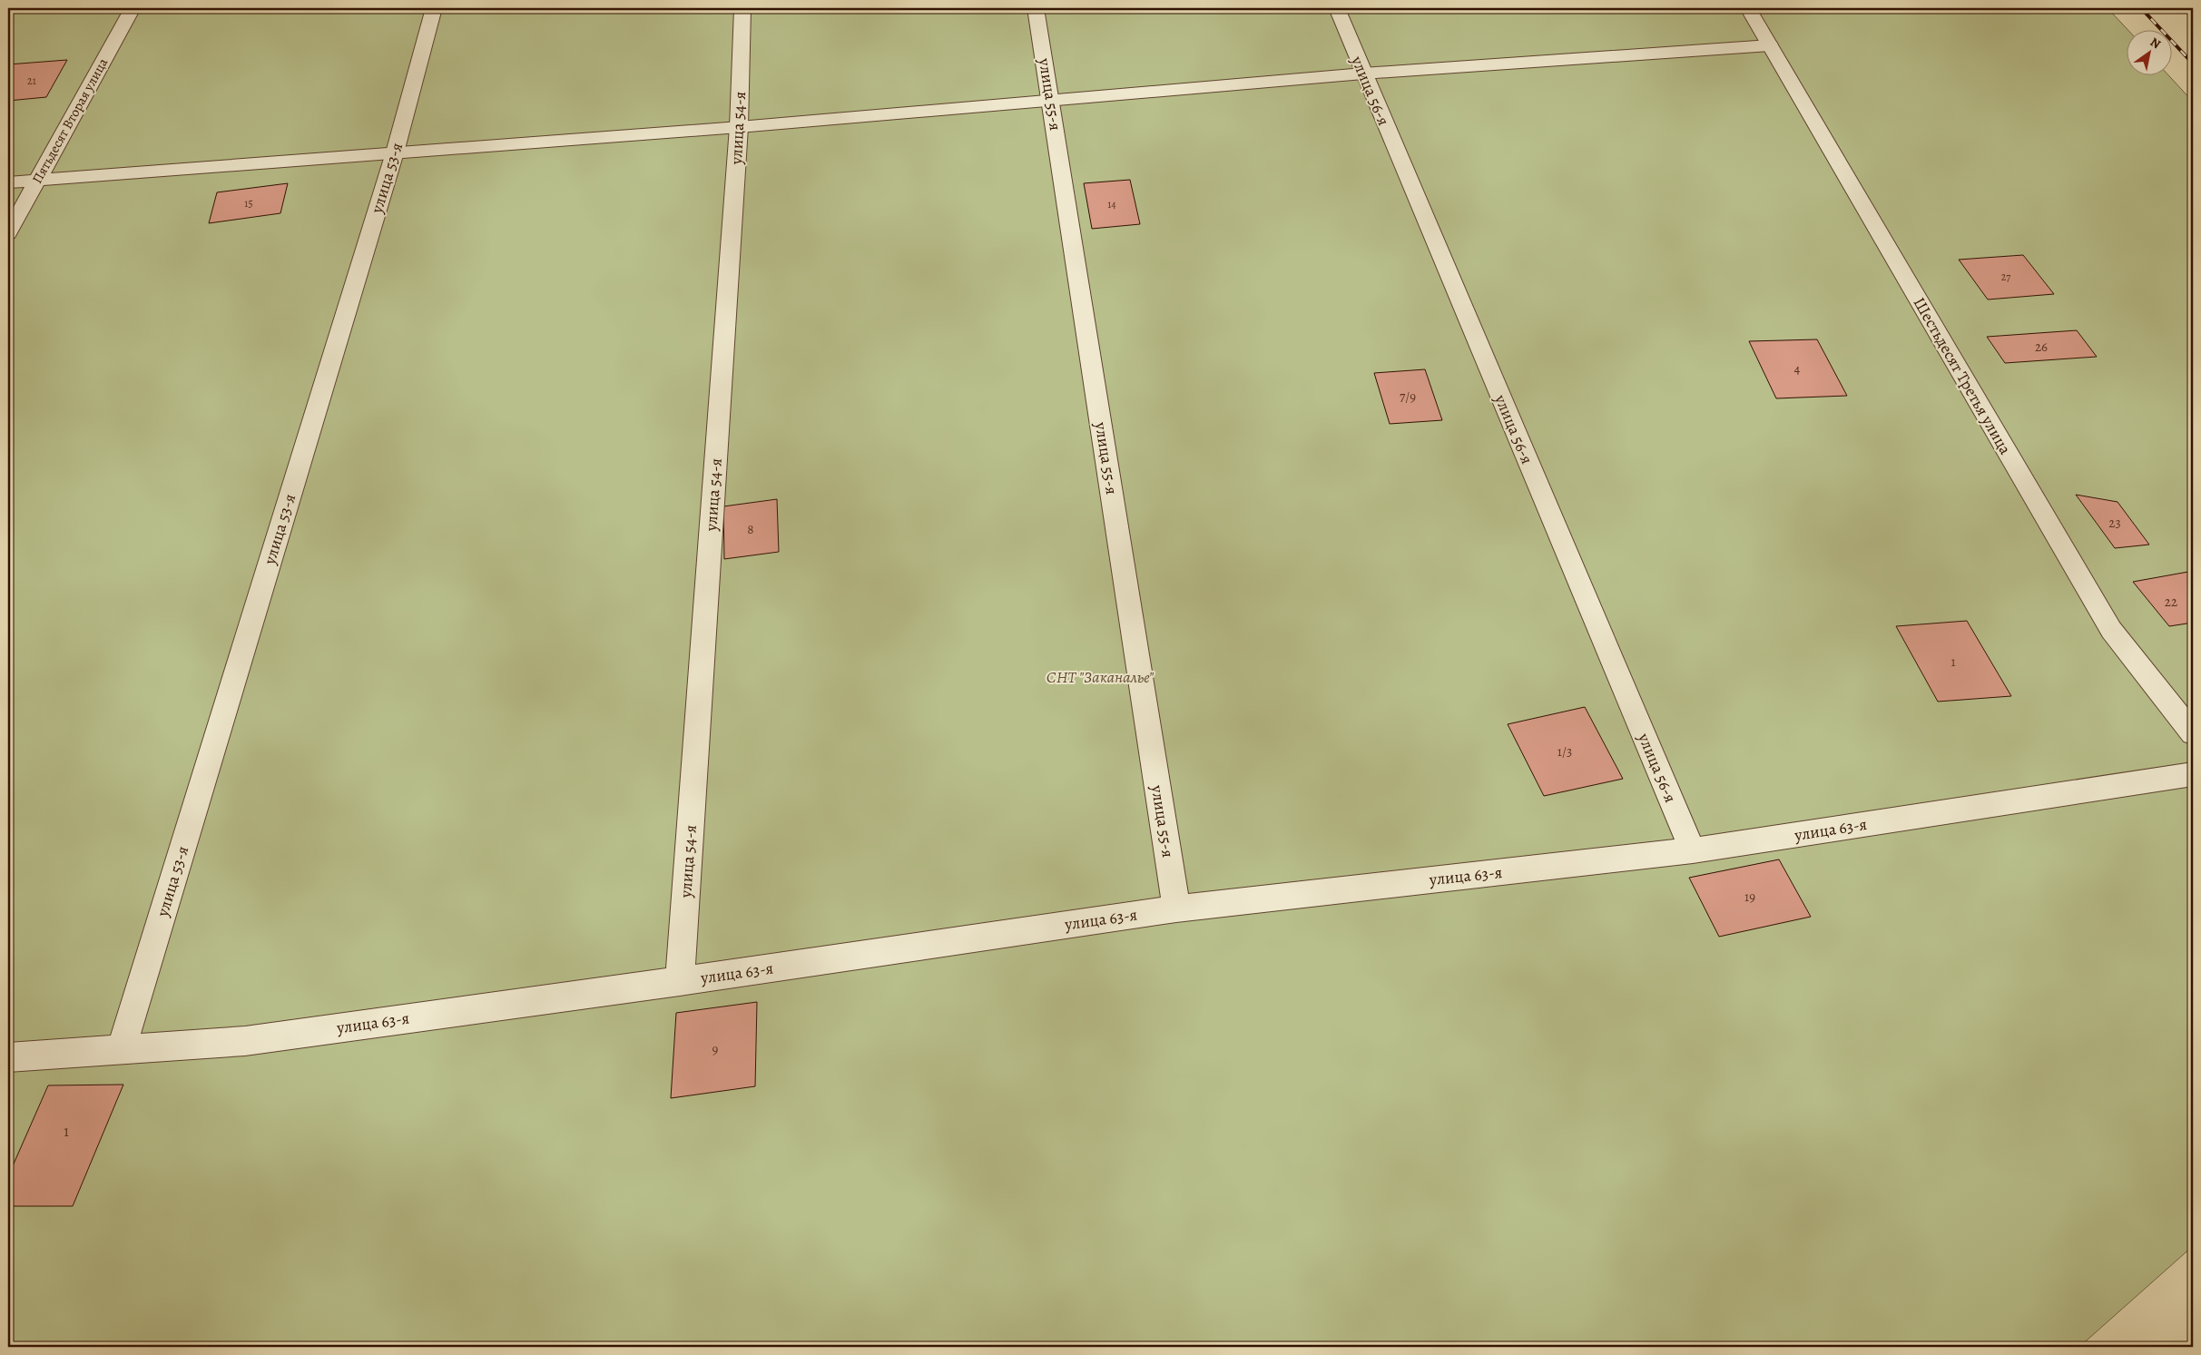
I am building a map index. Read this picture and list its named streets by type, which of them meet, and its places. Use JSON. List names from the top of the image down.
{
  "streets": {
    "street": [
      "улица 56-я",
      "улица 55-я",
      "Пятьдесят Вторая улица",
      "улица 54-я",
      "улица 53-я",
      "Шестьдесят Третья улица",
      "улица 63-я"
    ]
  },
  "crossings": [
    ["улица 56-я", "улица 63-я"],
    ["улица 55-я", "улица 63-я"],
    ["улица 54-я", "улица 63-я"],
    ["улица 53-я", "улица 63-я"]
  ],
  "parks": ["СНТ \"Заканалье\""],
  "house_numbers": [
    "21",
    "15",
    "14",
    "27",
    "26",
    "4",
    "7/9",
    "23",
    "8",
    "22",
    "1",
    "1/3",
    "19",
    "9",
    "1"
  ],
  "north": "top right"
}
